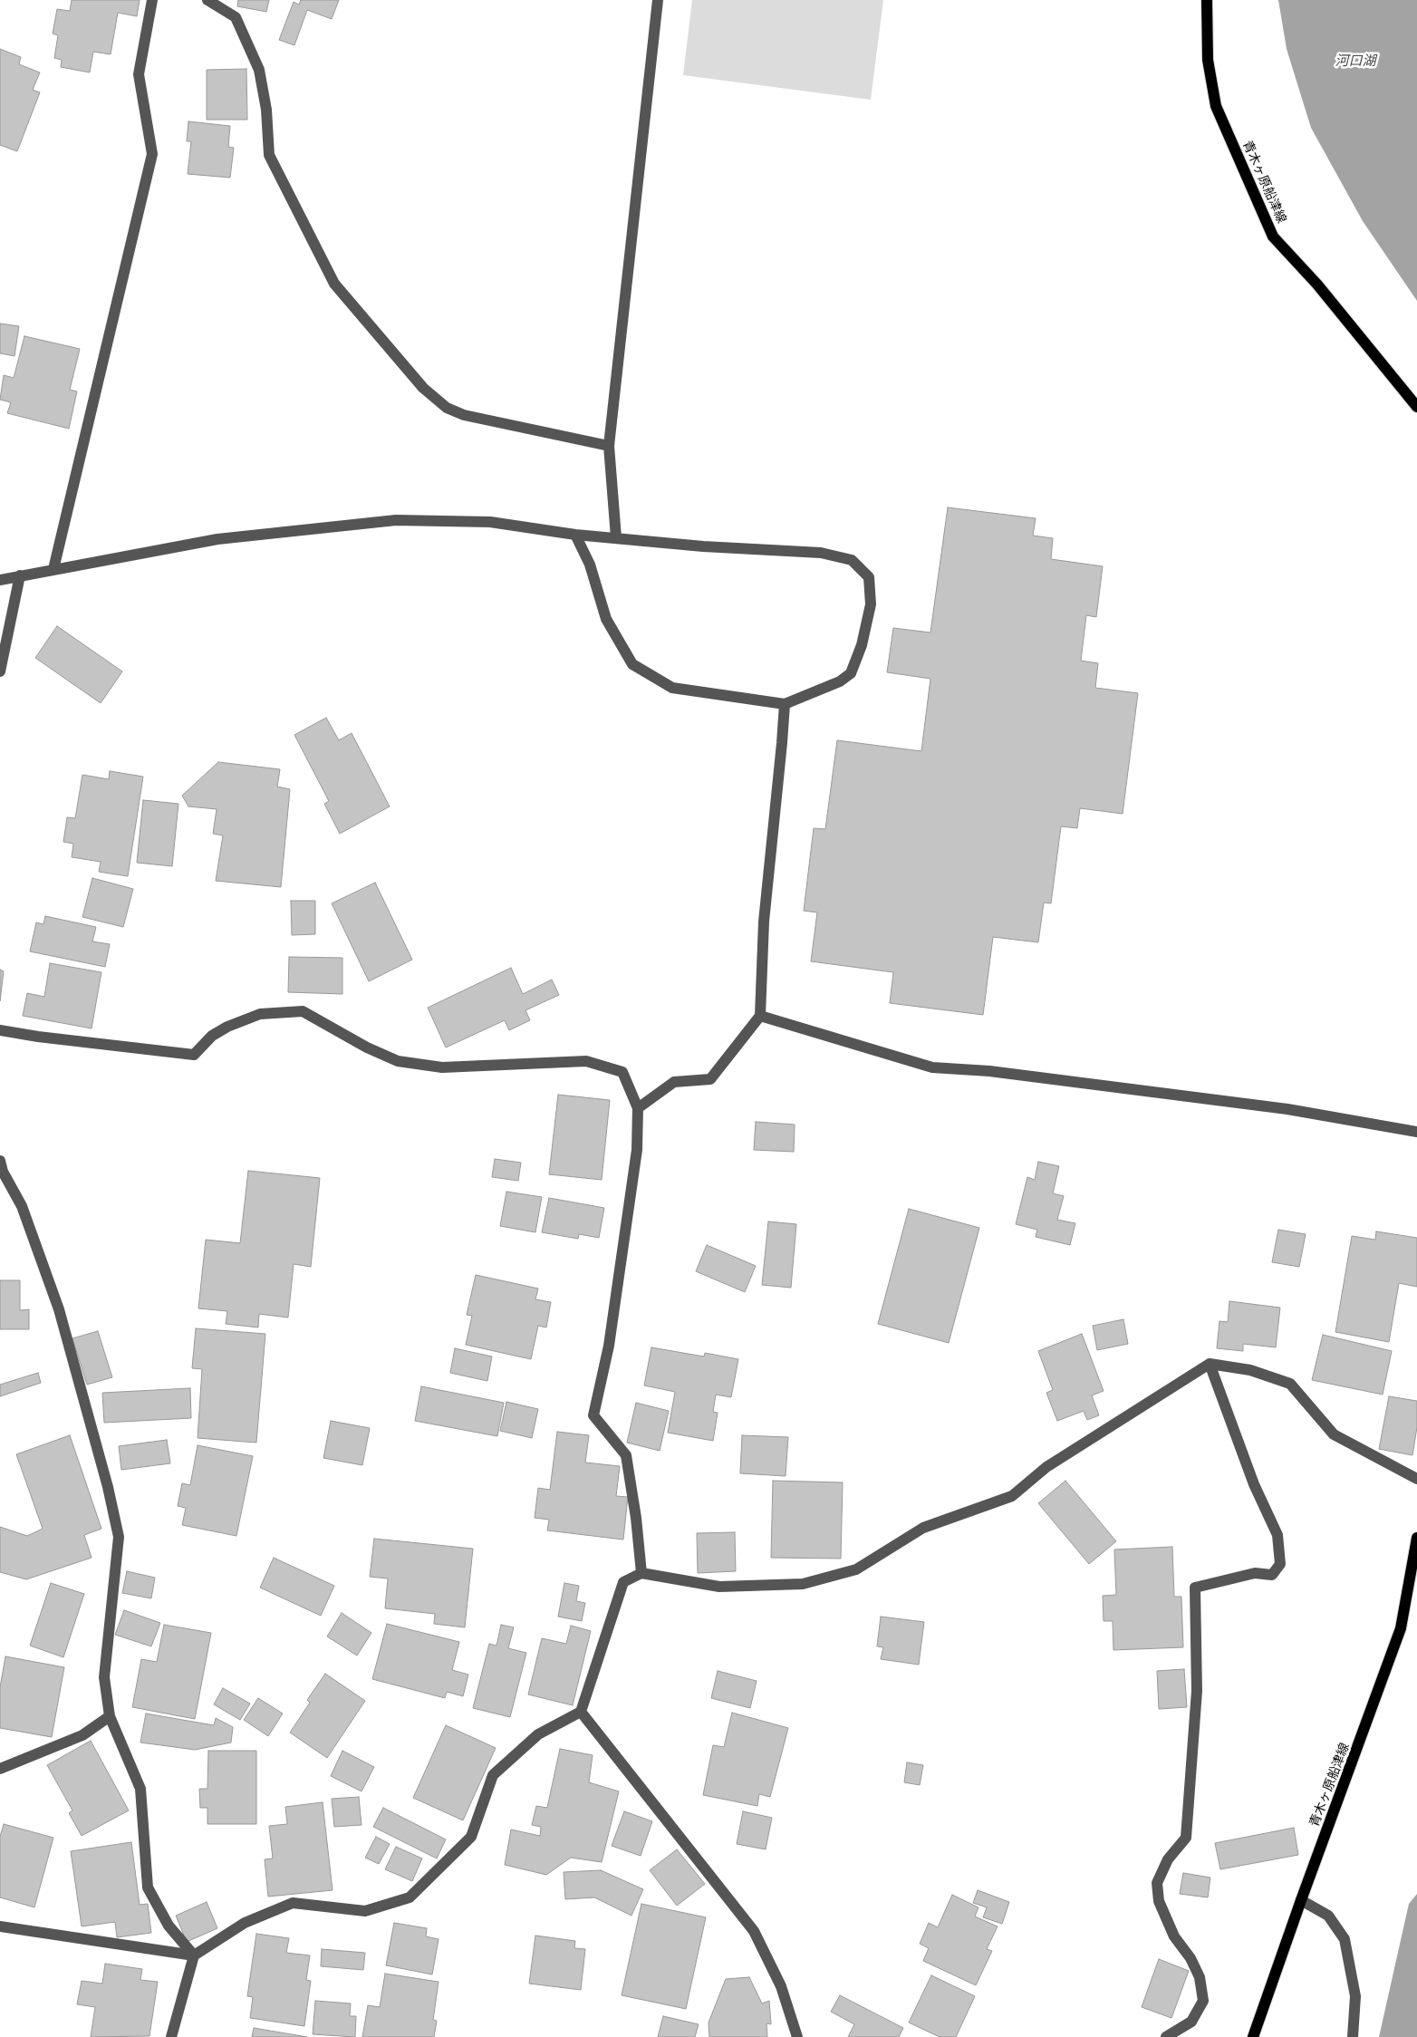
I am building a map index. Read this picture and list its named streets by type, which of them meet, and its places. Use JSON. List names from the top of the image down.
{
  "streets": {
    "main road": ["青木ヶ原船津線"]
  },
  "water": ["河口湖"]
}
